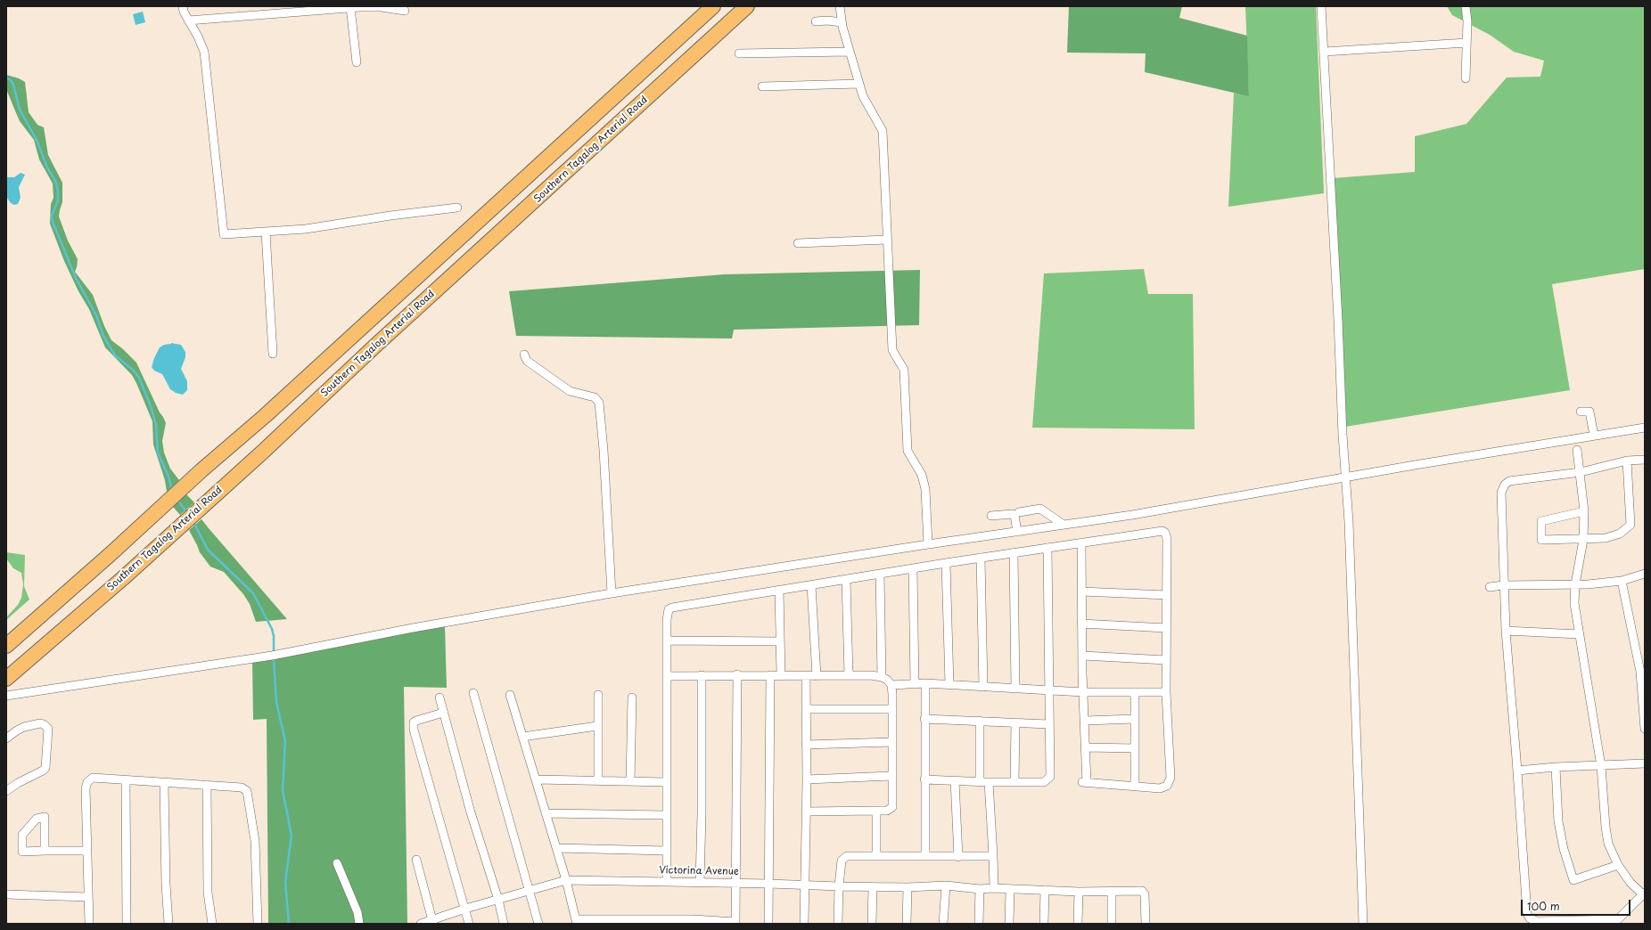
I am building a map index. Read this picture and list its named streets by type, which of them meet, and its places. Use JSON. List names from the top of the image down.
{
  "streets": {
    "highway": ["Southern Tagalog Arterial Road"],
    "street": ["Victorina Avenue"]
  },
  "scale_bar": "100 m"
}
